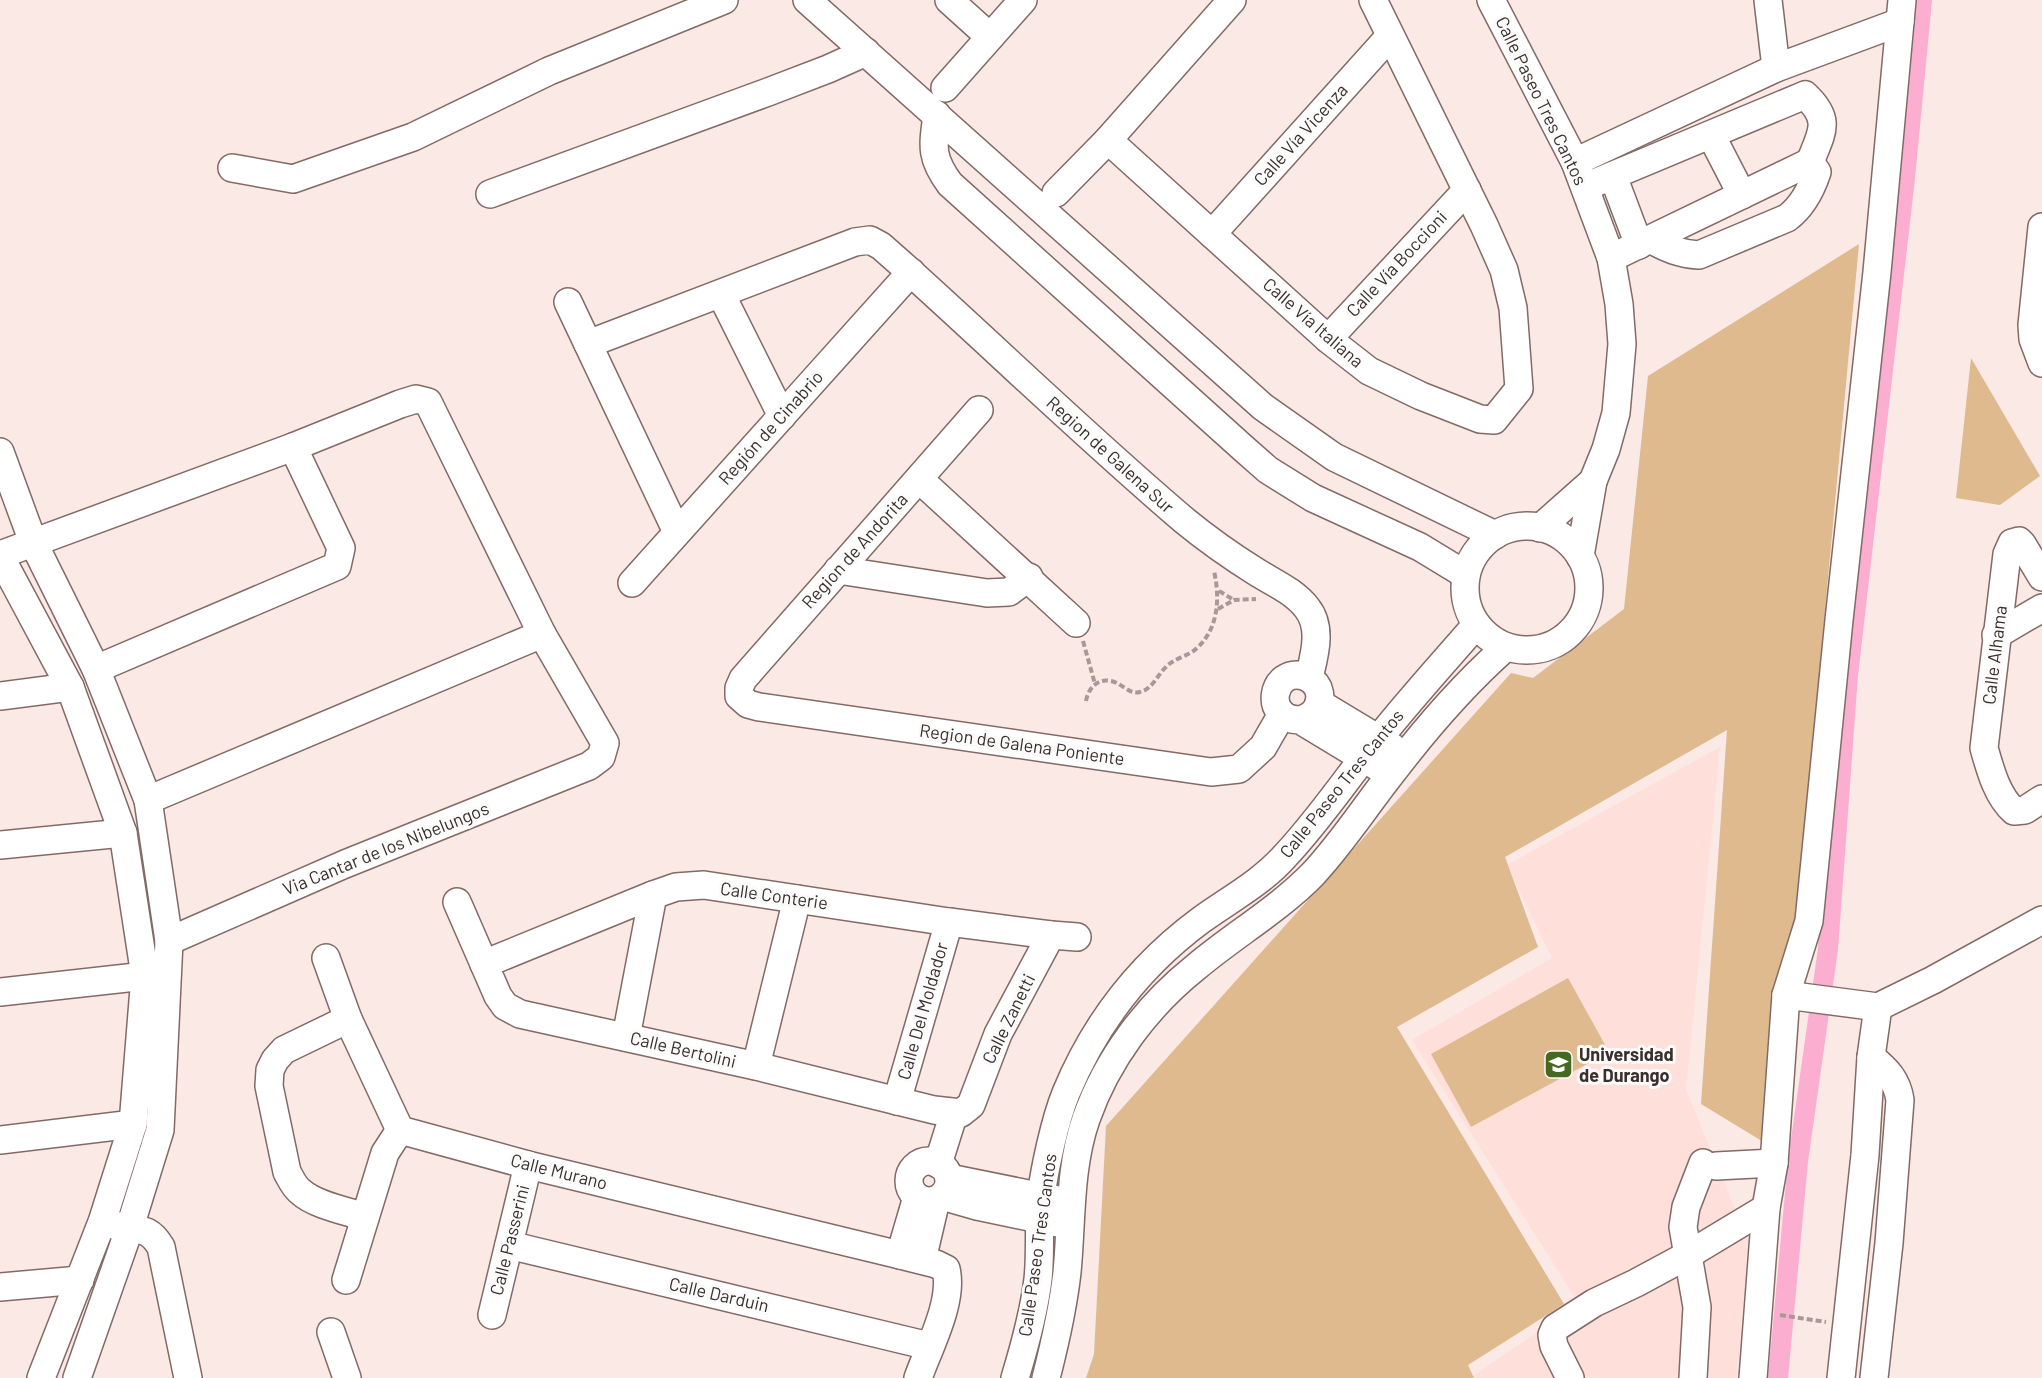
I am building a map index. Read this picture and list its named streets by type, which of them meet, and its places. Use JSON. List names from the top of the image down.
{
  "streets": {
    "street": [
      "Calle Paseo Tres Cantos",
      "Calle Vía Vicenza",
      "Calle Vía Boccioni",
      "Calle Vía Italiana",
      "Región de Cinabrio",
      "Region de Galena Sur",
      "Region de Andorita",
      "Calle Alhama",
      "Region de Galena Poniente",
      "Via Cantar de los Nibelungos",
      "Calle Conterie",
      "Calle Del Moldador",
      "Calle Zanetti",
      "Calle Bertolini",
      "Calle Murano",
      "Calle Passerini",
      "Calle Darduin"
    ]
  },
  "crossings": [
    ["Calle Vía Vicenza", "Calle Vía Italiana"],
    ["Calle Vía Boccioni", "Calle Vía Italiana"],
    ["Región de Cinabrio", "Region de Galena Sur"],
    ["Region de Galena Sur", "Region de Galena Poniente"],
    ["Region de Andorita", "Region de Galena Poniente"],
    ["Calle Conterie", "Calle Del Moldador"],
    ["Calle Conterie", "Calle Zanetti"],
    ["Calle Conterie", "Calle Bertolini"],
    ["Calle Del Moldador", "Calle Bertolini"],
    ["Calle Zanetti", "Calle Bertolini"],
    ["Calle Murano", "Calle Passerini"],
    ["Calle Passerini", "Calle Darduin"]
  ],
  "places": {
    "school or university": ["Universidad de Durango"]
  }
}
